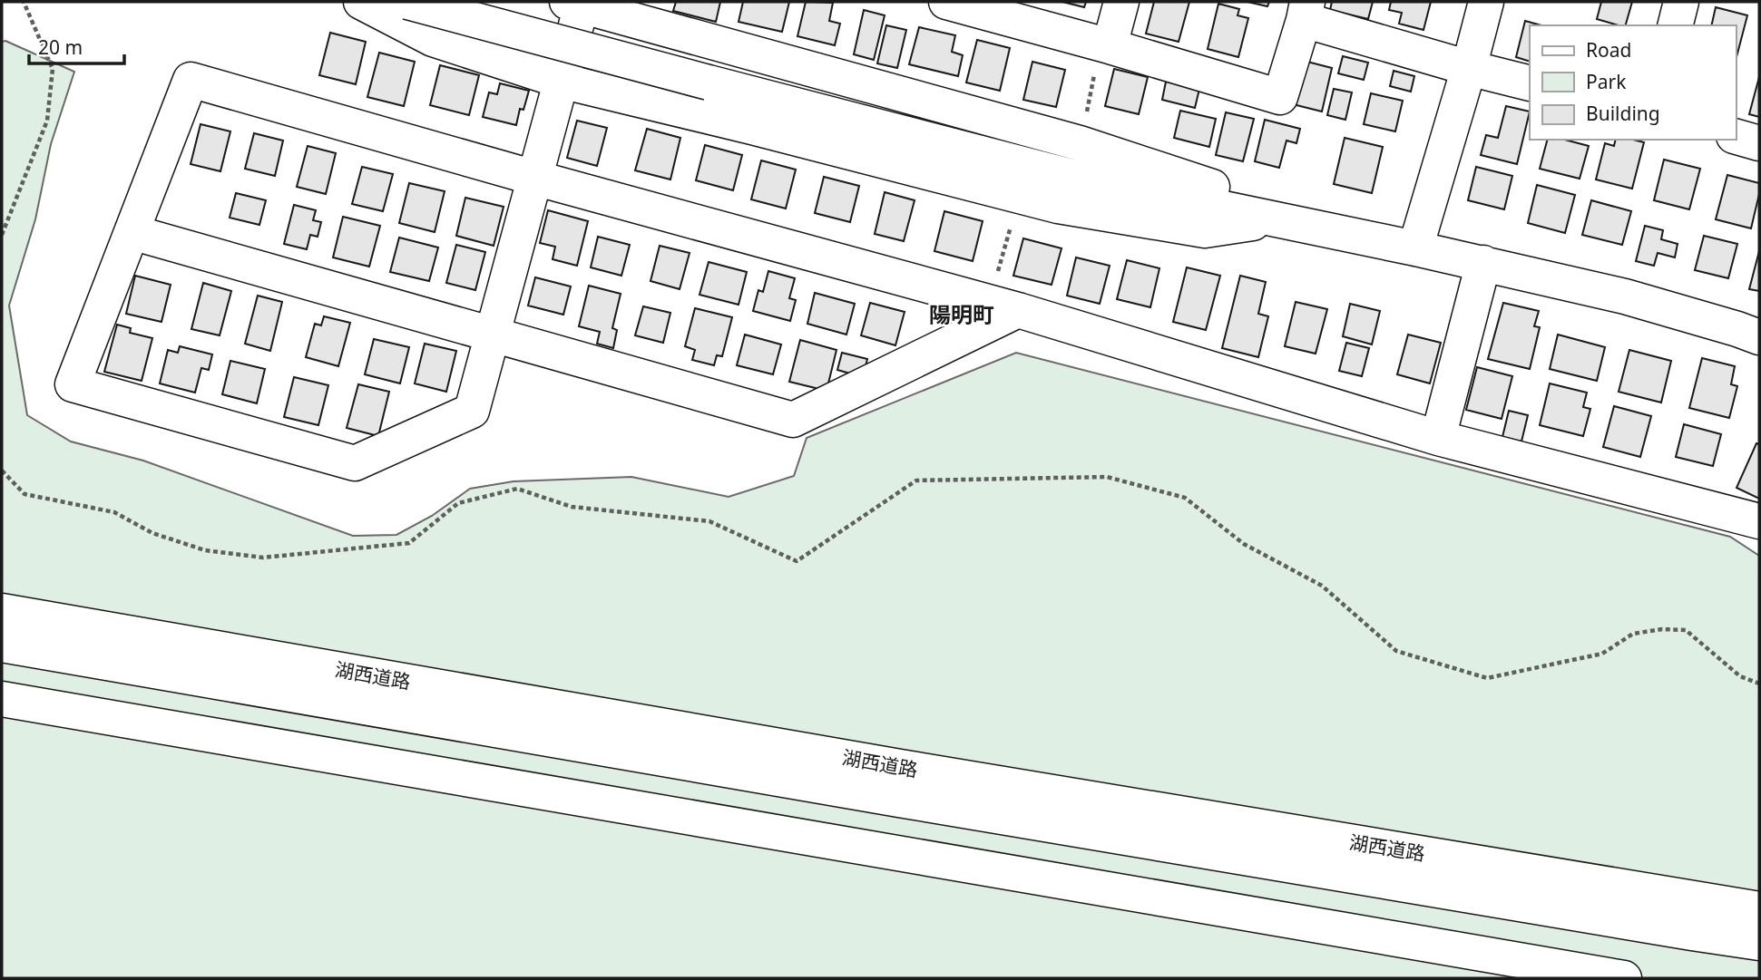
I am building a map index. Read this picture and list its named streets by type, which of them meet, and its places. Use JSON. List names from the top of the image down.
{
  "streets": {
    "main road": ["湖西道路"]
  },
  "districts": ["陽明町"],
  "legend": ["Road", "Park", "Building"],
  "scale_bar": "20 m"
}
